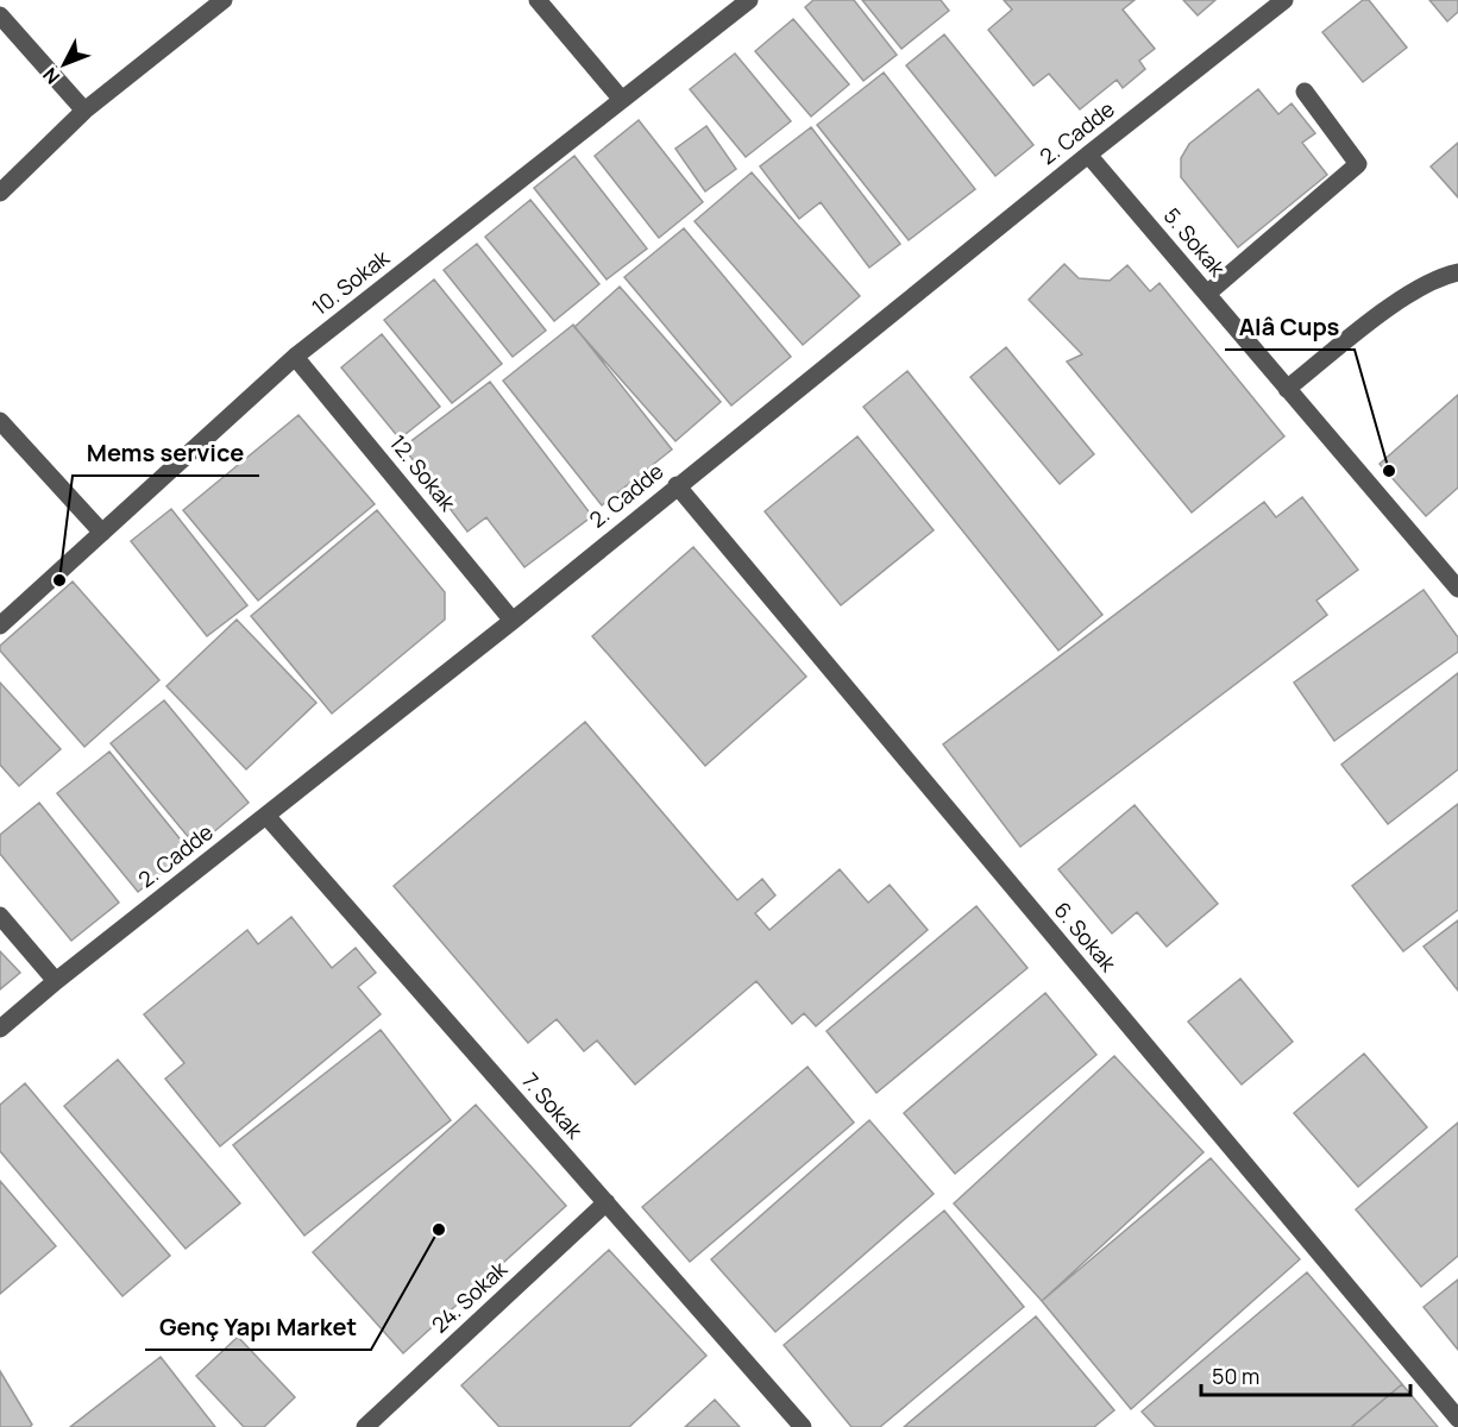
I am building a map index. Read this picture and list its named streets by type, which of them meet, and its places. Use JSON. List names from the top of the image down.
{
  "streets": {
    "street": [
      "2. Cadde",
      "5. Sokak",
      "10. Sokak",
      "12. Sokak",
      "6. Sokak",
      "7. Sokak",
      "24. Sokak"
    ]
  },
  "crossings": [
    ["2. Cadde", "5. Sokak"],
    ["2. Cadde", "12. Sokak"],
    ["2. Cadde", "6. Sokak"],
    ["2. Cadde", "7. Sokak"],
    ["10. Sokak", "12. Sokak"],
    ["7. Sokak", "24. Sokak"]
  ],
  "places": ["Alâ Cups", "Mems service", "Genç Yapı Market"],
  "scale_bar": "50 m",
  "north": "bottom left"
}
